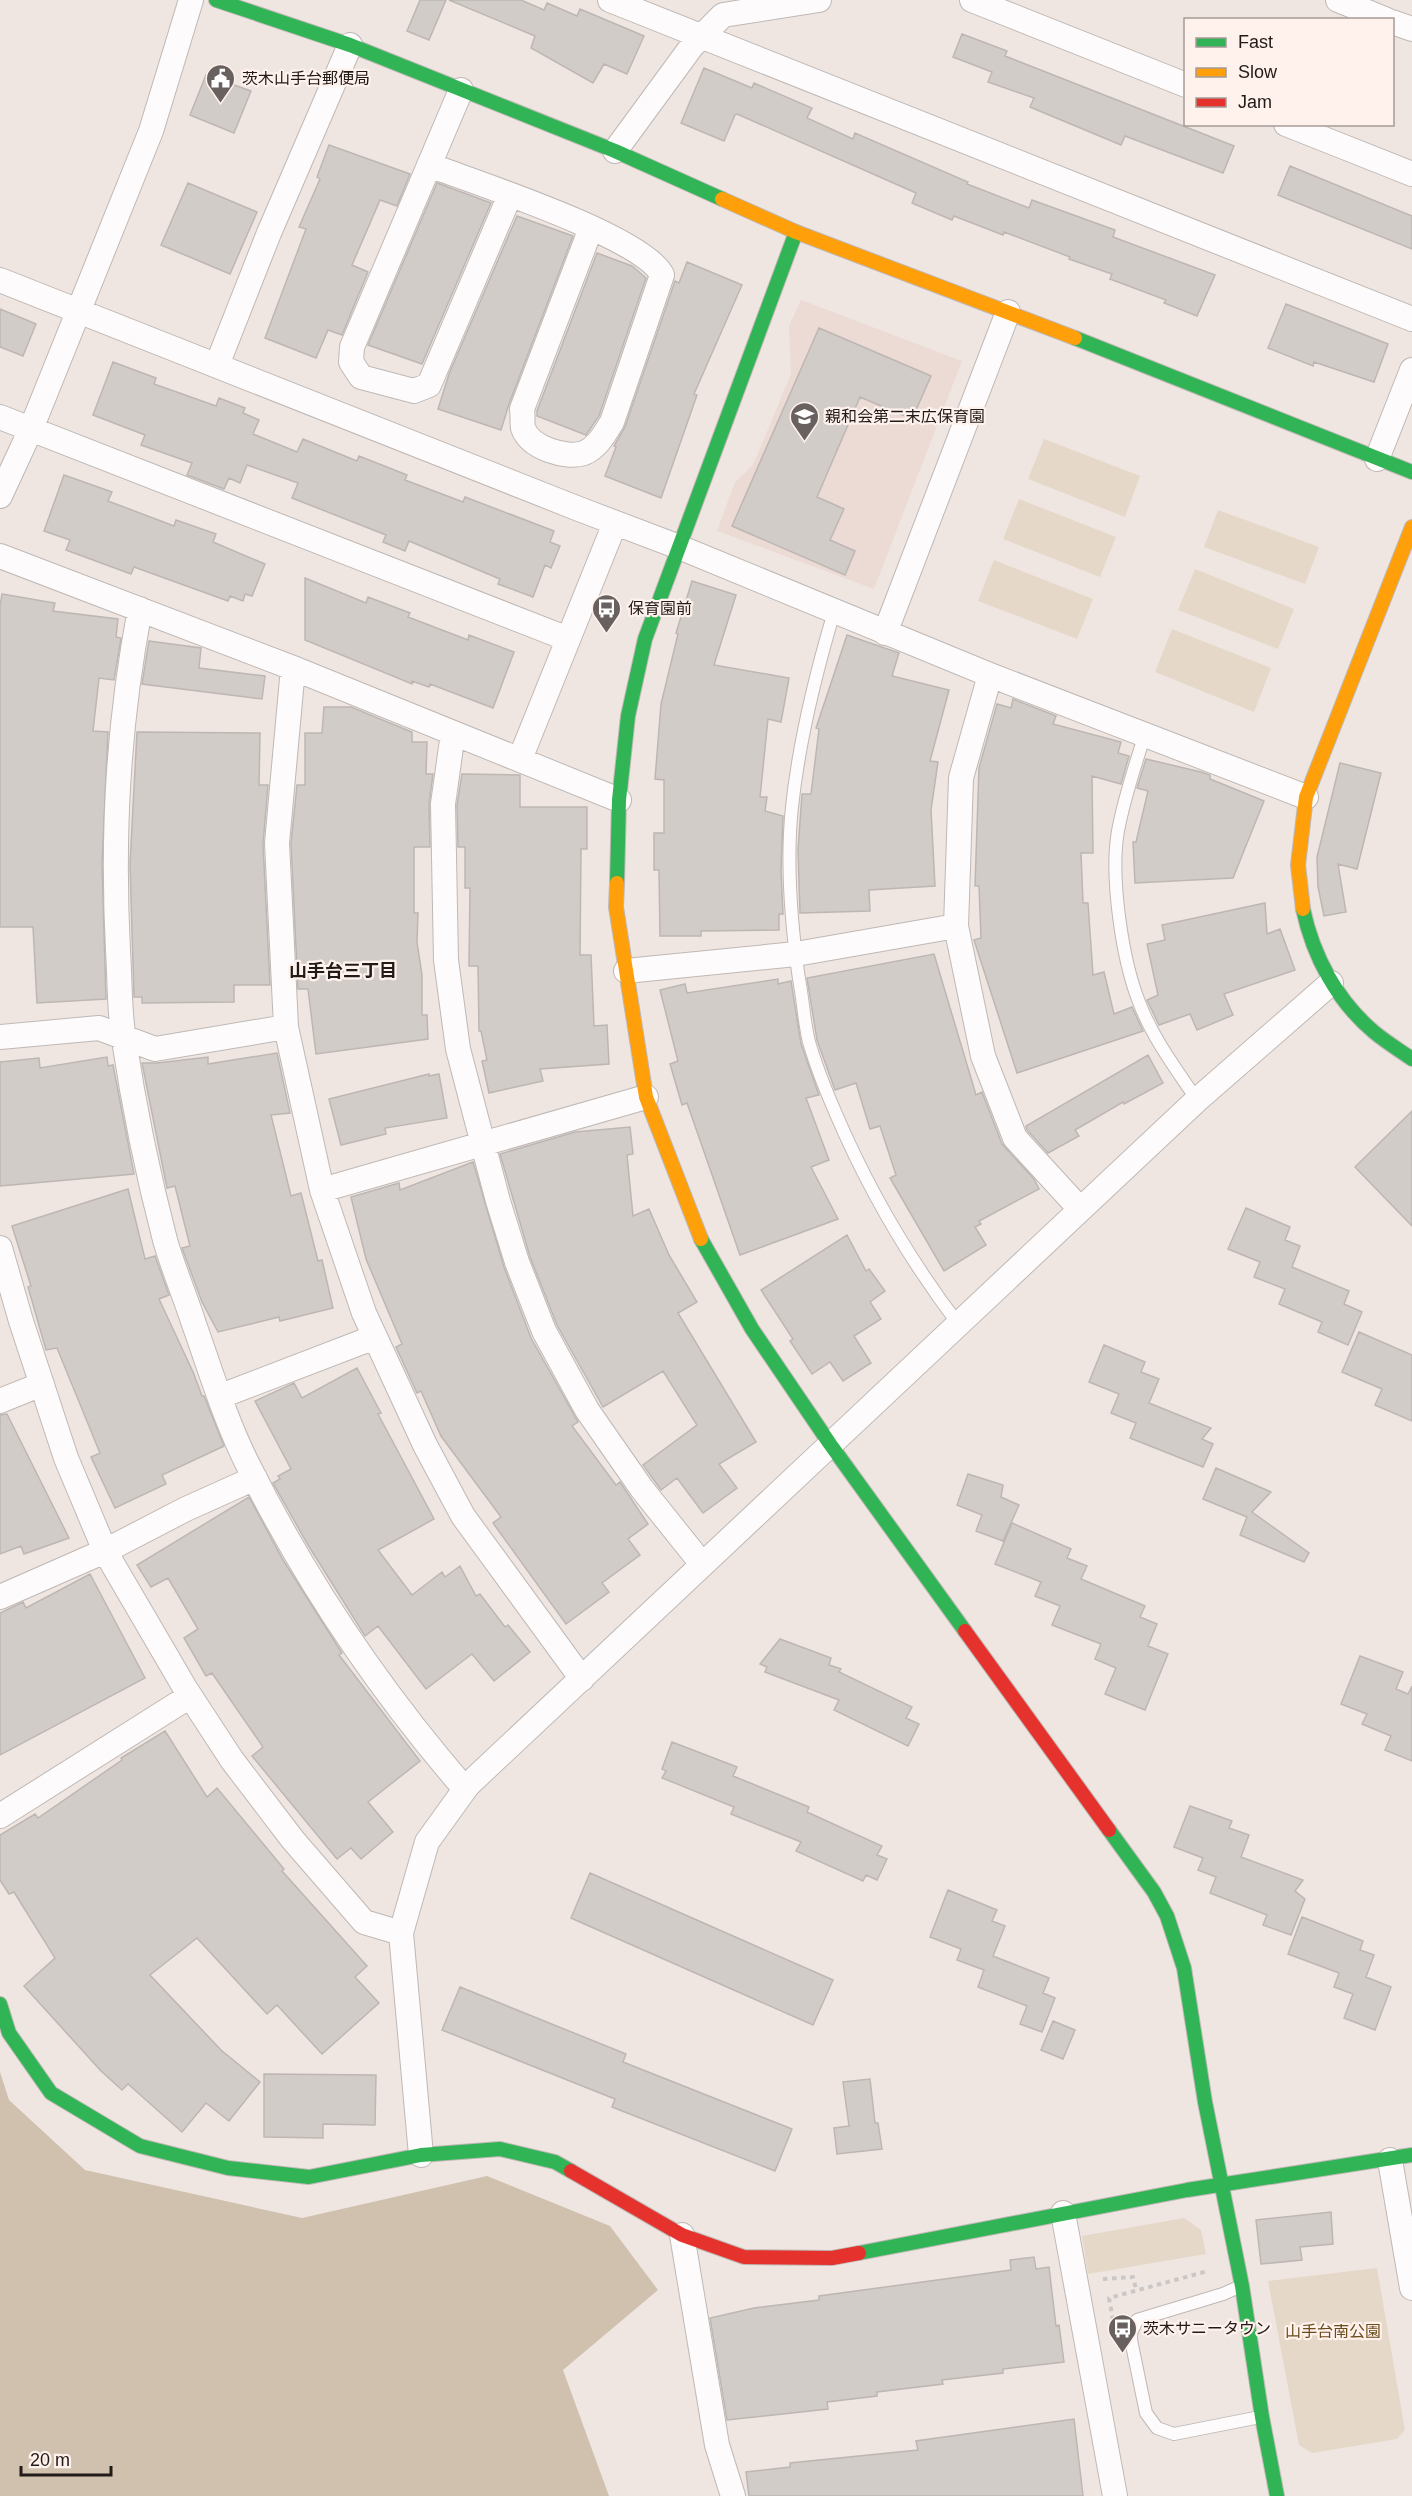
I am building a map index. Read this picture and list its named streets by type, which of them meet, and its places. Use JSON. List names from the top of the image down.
{
  "districts": ["山手台三丁目"],
  "parks": ["山手台南公園"],
  "places": {
    "public building": ["茨木山手台郵便局"],
    "school or university": ["親和会第二末広保育園"],
    "bus stop": ["保育園前", "茨木サニータウン"]
  },
  "legend": ["Fast", "Slow", "Jam"],
  "scale_bar": "20 m"
}
